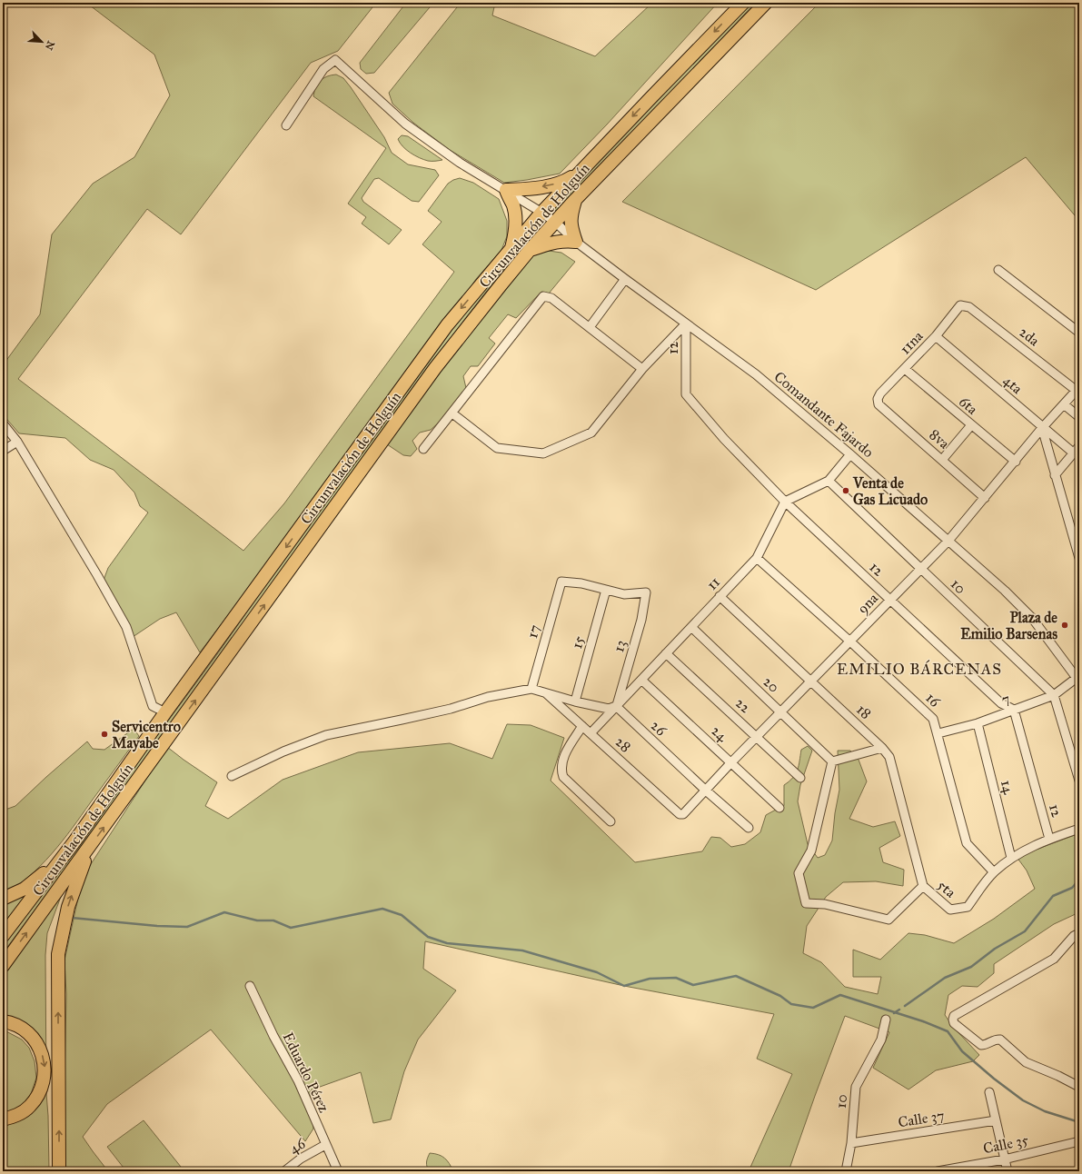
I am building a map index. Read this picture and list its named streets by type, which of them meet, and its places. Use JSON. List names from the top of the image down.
{
  "streets": {
    "highway": ["Circunvalación de Holguín"],
    "street": [
      "2da",
      "11na",
      "12",
      "4ta",
      "6ta",
      "Comandante Fajardo",
      "8va",
      "11",
      "10",
      "9na",
      "17",
      "15",
      "13",
      "20",
      "7",
      "16",
      "22",
      "18",
      "26",
      "24",
      "28",
      "14",
      "5ta",
      "Eduardo Pérez",
      "Calle 37",
      "Calle 35",
      "46"
    ]
  },
  "crossings": [
    ["Circunvalación de Holguín", "Comandante Fajardo"],
    ["2da", "11na"],
    ["2da", "9na"],
    ["11na", "4ta"],
    ["11na", "6ta"],
    ["11na", "8va"],
    ["12", "Comandante Fajardo"],
    ["12", "11"],
    ["12", "9na"],
    ["12", "7"],
    ["12", "5ta"],
    ["4ta", "9na"],
    ["6ta", "9na"],
    ["Comandante Fajardo", "9na"],
    ["Comandante Fajardo", "7"],
    ["8va", "9na"],
    ["11", "13"],
    ["11", "20"],
    ["11", "16"],
    ["11", "22"],
    ["11", "18"],
    ["11", "26"],
    ["11", "24"],
    ["11", "28"],
    ["10", "9na"],
    ["10", "7"],
    ["10", "Calle 37"],
    ["9na", "20"],
    ["9na", "16"],
    ["9na", "22"],
    ["9na", "18"],
    ["9na", "26"],
    ["9na", "24"],
    ["9na", "28"],
    ["17", "15"],
    ["17", "13"],
    ["15", "13"],
    ["13", "26"],
    ["20", "5ta"],
    ["7", "16"],
    ["7", "14"],
    ["16", "5ta"],
    ["18", "5ta"],
    ["14", "5ta"],
    ["Eduardo Pérez", "46"]
  ],
  "districts": ["EMILIO BÁRCENAS"],
  "places": ["Venta de Gas Licuado", "Plaza de Emilio Barsenas", "Servicentro Mayabe"],
  "north": "bottom right"
}
